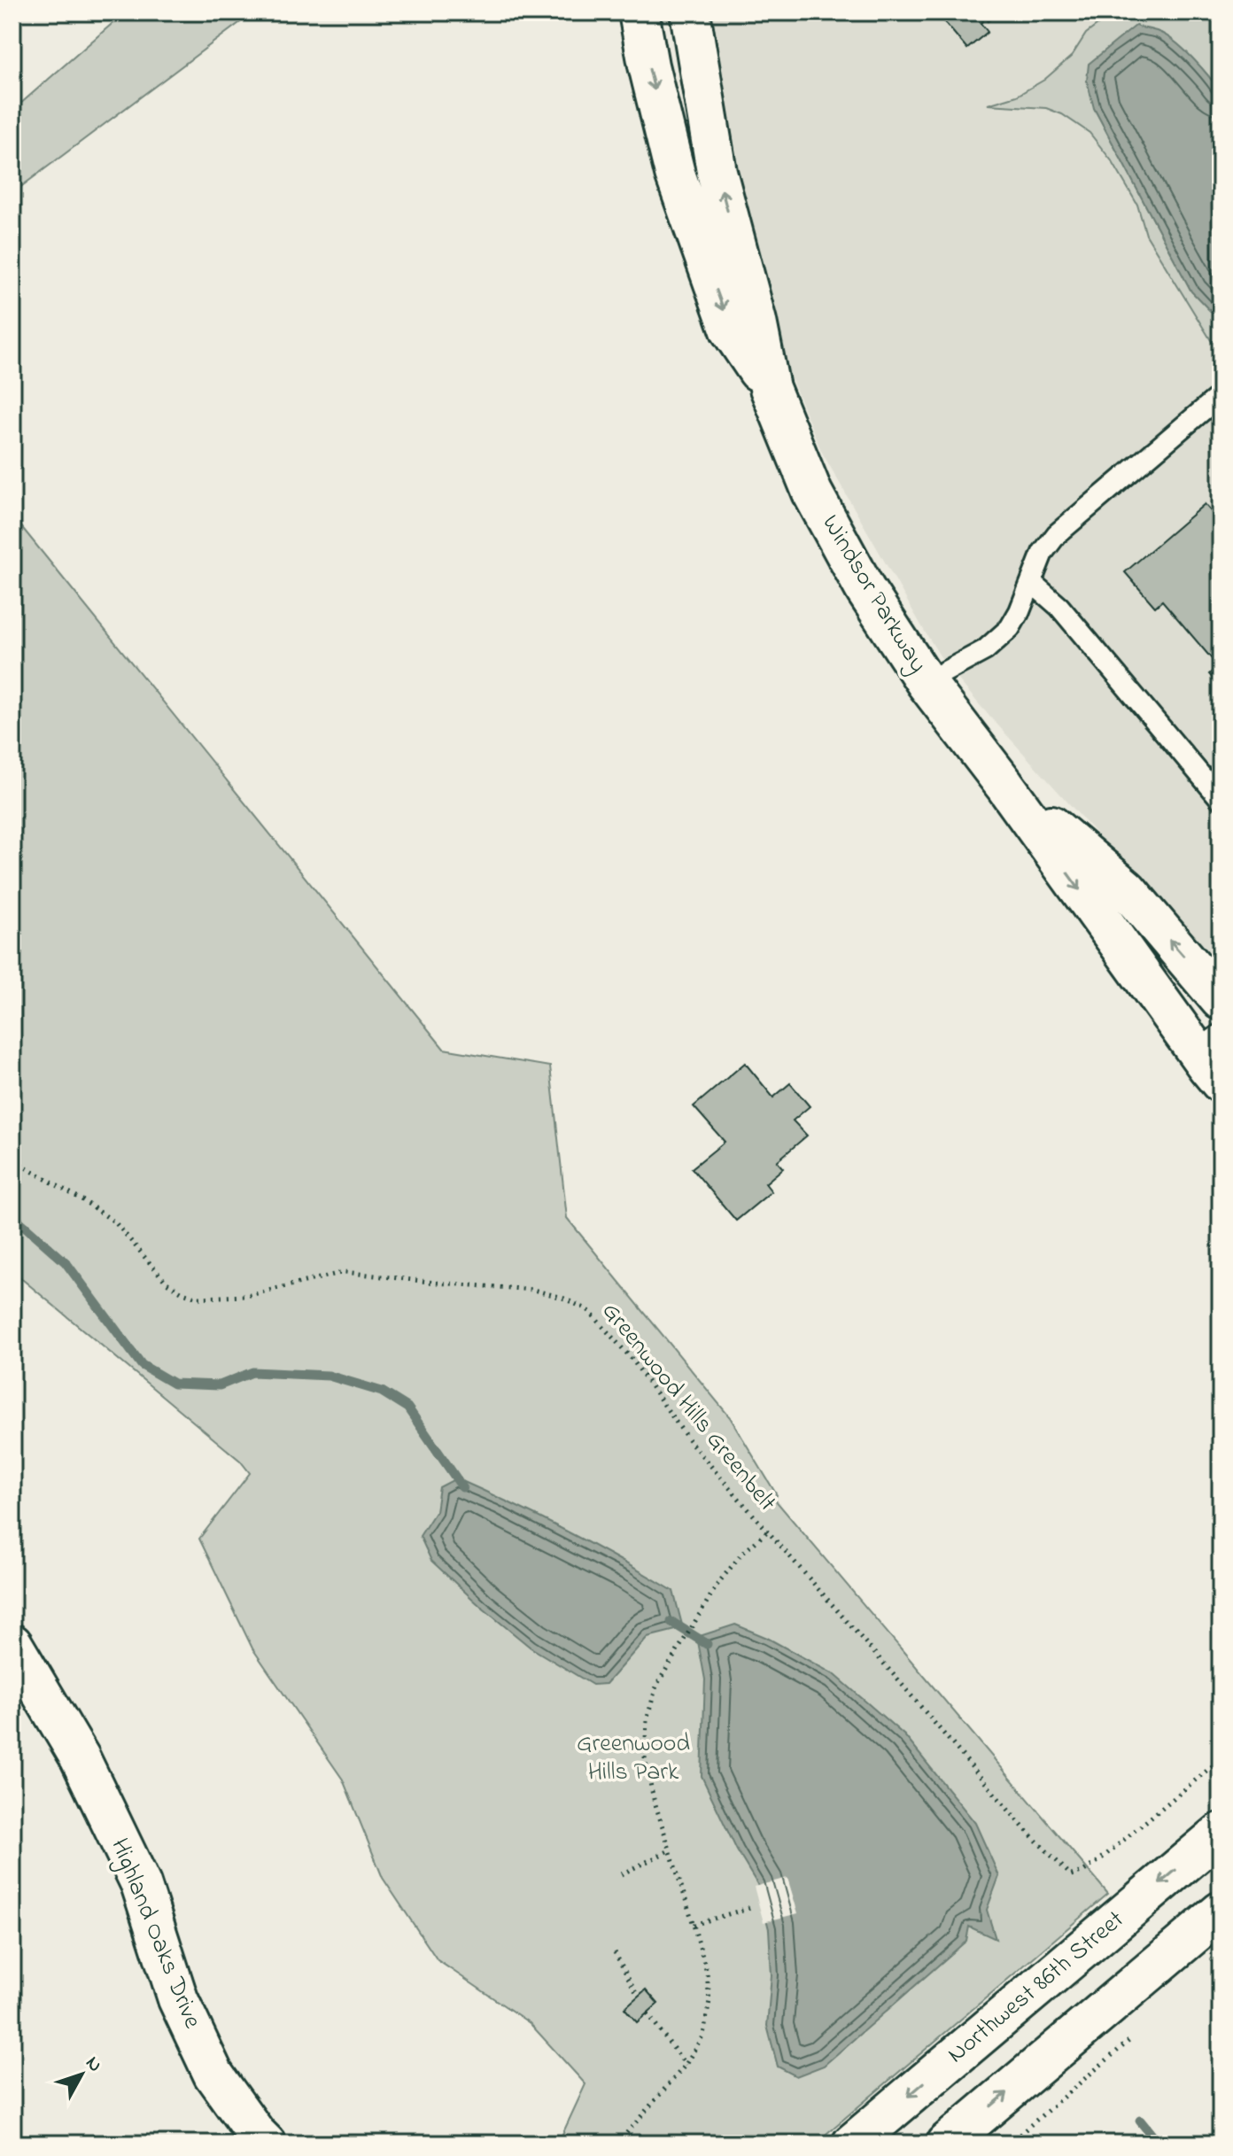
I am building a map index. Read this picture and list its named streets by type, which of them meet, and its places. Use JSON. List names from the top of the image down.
{
  "streets": {
    "street": ["Windsor Parkway", "Highland Oaks Drive", "Northwest 86th Street"],
    "path": ["Greenwood Hills Greenbelt"]
  },
  "parks": ["Greenwood Hills Park"],
  "north": "top right"
}
